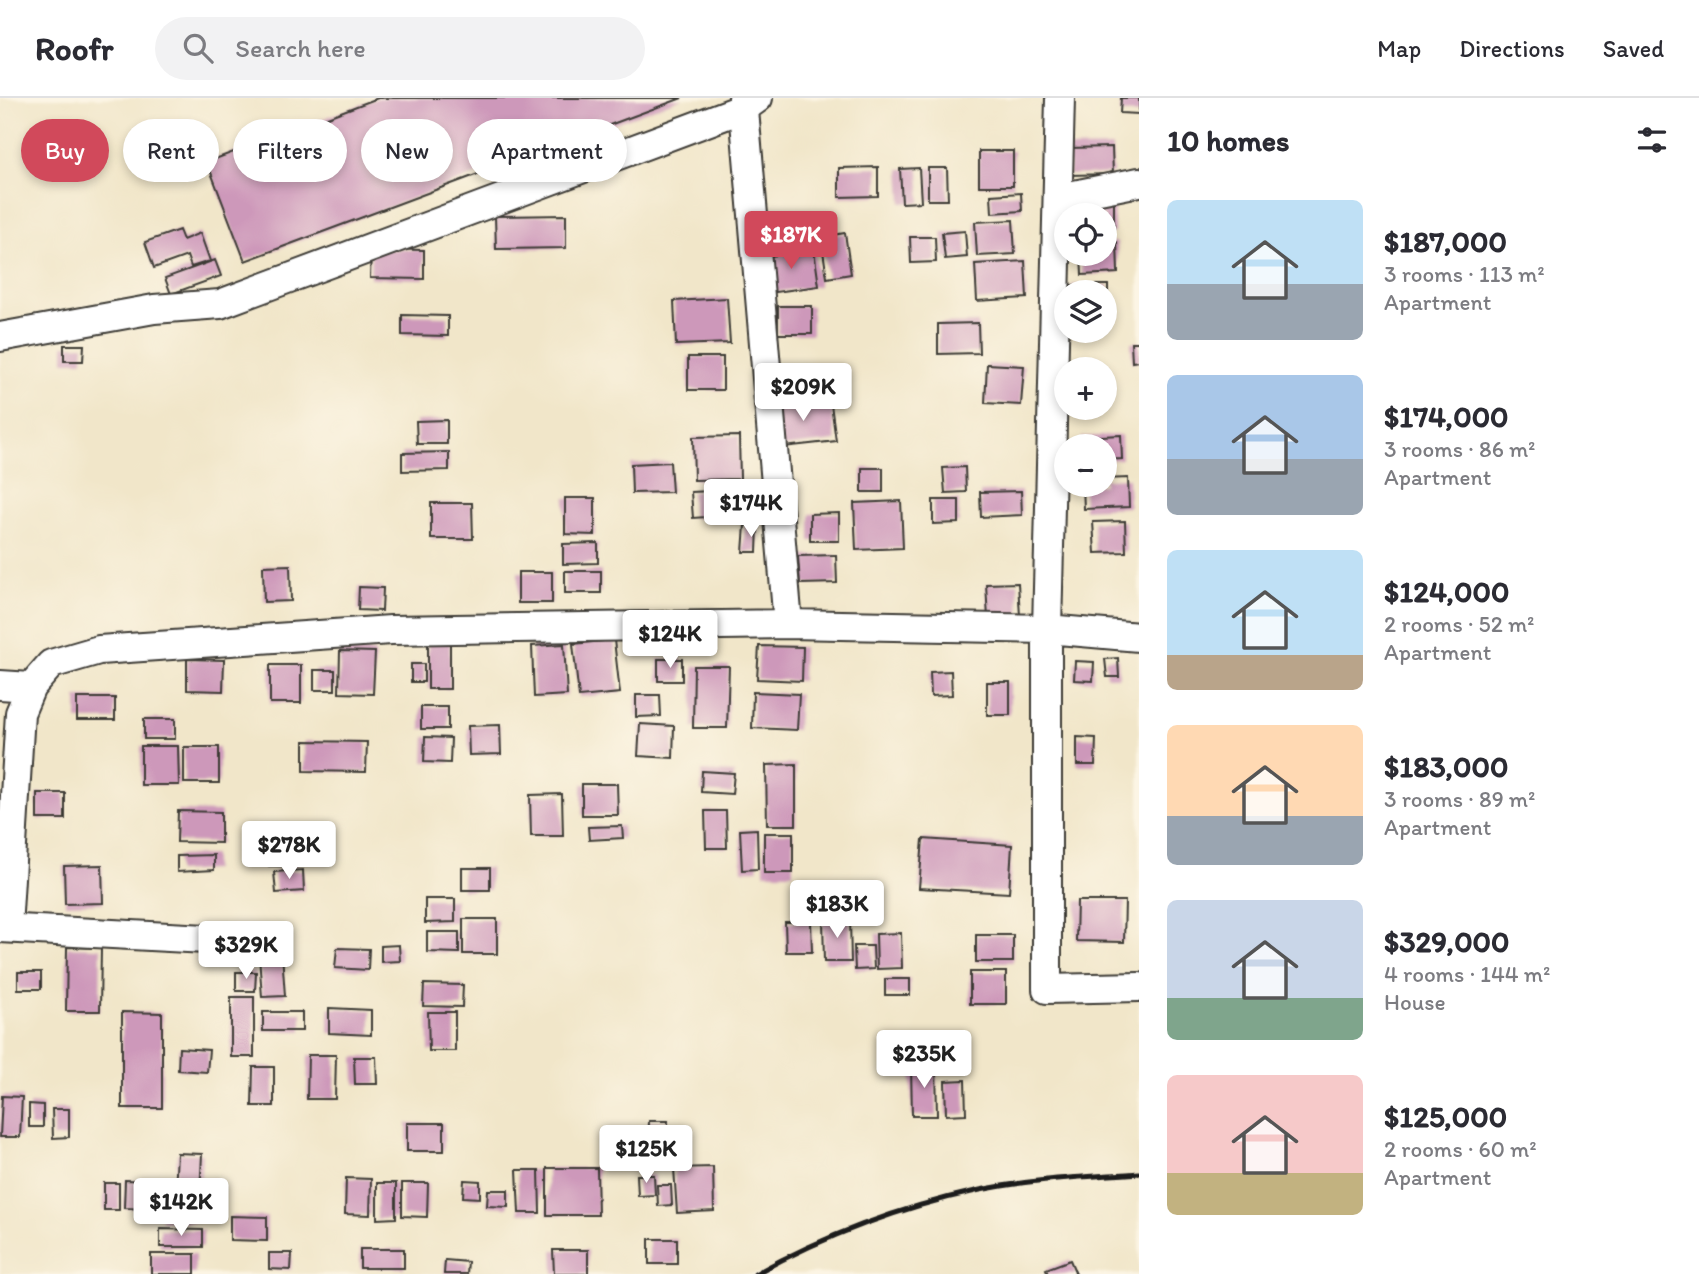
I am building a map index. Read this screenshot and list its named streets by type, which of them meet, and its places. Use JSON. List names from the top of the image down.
{
  "page": {
    "header": "Roofr",
    "search": "Search here",
    "nav": ["Map", "Directions", "Saved"],
    "heading": "10 homes",
    "chip": [
      "Buy",
      "Rent",
      "Filters",
      "New",
      "Apartment"
    ],
    "list": [
      {
        "name": "$187,000",
        "note": "3 rooms · 113 m² · Apartment"
      },
      {
        "name": "$174,000",
        "note": "3 rooms · 86 m² · Apartment"
      },
      {
        "name": "$124,000",
        "note": "2 rooms · 52 m² · Apartment"
      },
      {
        "name": "$183,000",
        "note": "3 rooms · 89 m² · Apartment"
      },
      {
        "name": "$329,000",
        "note": "4 rooms · 144 m² · House"
      },
      {
        "name": "$125,000",
        "note": "2 rooms · 60 m² · Apartment"
      }
    ],
    "map_buttons": ["+", "−"],
    "price": [
      "$187K",
      "$209K",
      "$174K",
      "$124K",
      "$278K",
      "$183K",
      "$329K",
      "$235K",
      "$125K",
      "$142K"
    ]
  }
}
